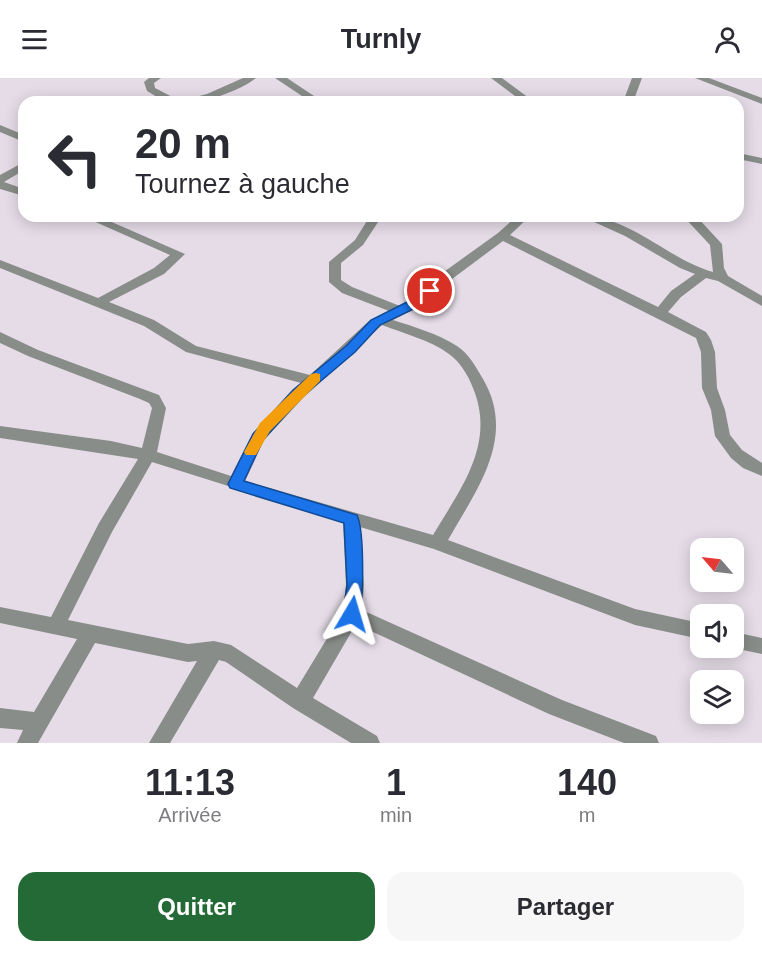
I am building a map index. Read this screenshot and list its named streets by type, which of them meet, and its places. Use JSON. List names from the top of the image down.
{
  "north": "top left",
  "page": {
    "header": "Turnly",
    "turn": ["20 m", "Tournez à gauche"],
    "eta": [
      "11:13",
      "Arrivée",
      "1",
      "min",
      "140",
      "m"
    ],
    "buttons": ["Quitter", "Partager"]
  }
}
